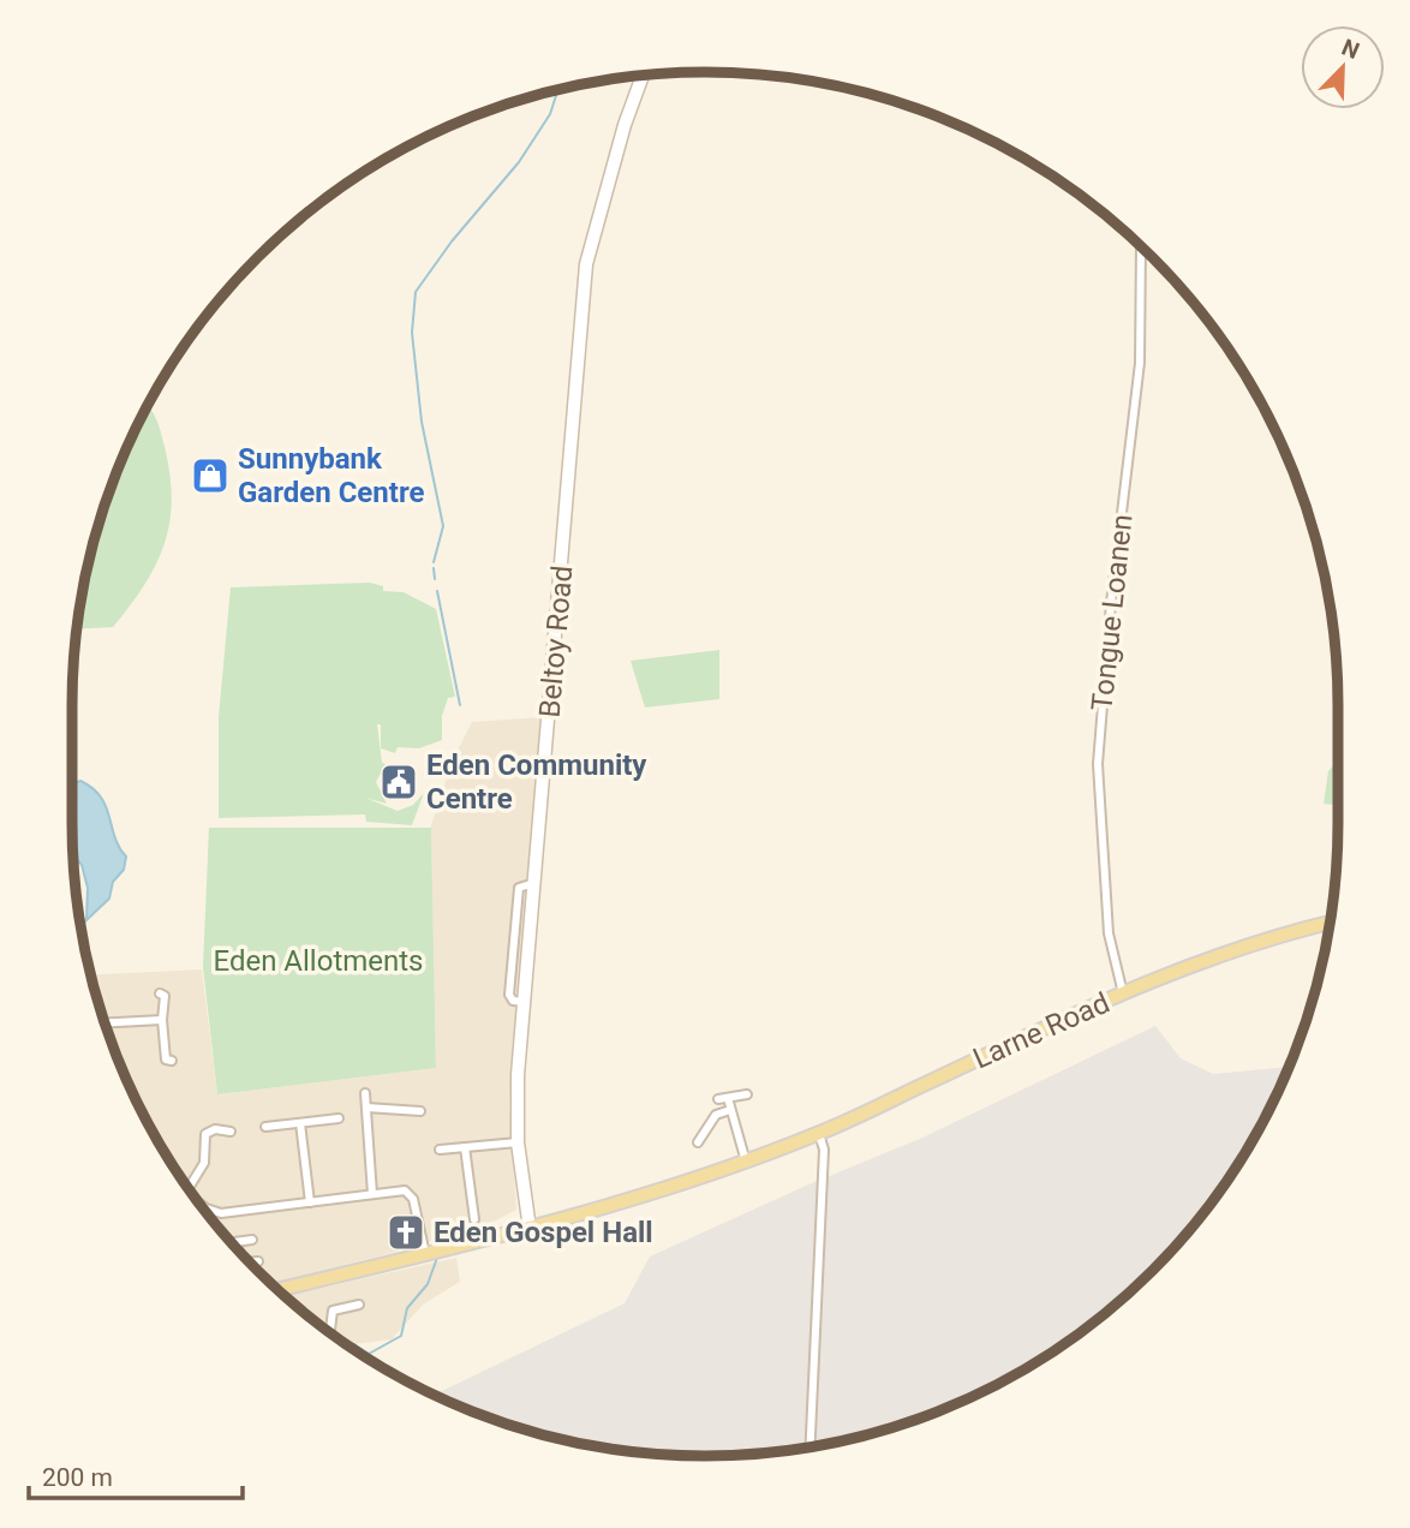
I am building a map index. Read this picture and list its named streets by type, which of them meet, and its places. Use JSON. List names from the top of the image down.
{
  "streets": {
    "main road": ["Beltoy Road", "Larne Road"],
    "street": ["Tongue Loanen"]
  },
  "crossings": [
    ["Tongue Loanen", "Larne Road"],
    ["Beltoy Road", "Larne Road"]
  ],
  "parks": ["Eden Allotments"],
  "places": {
    "shop": ["Sunnybank Garden Centre"],
    "public building": ["Eden Community Centre"],
    "church": ["Eden Gospel Hall"]
  },
  "scale_bar": "200 m",
  "north": "top right"
}
